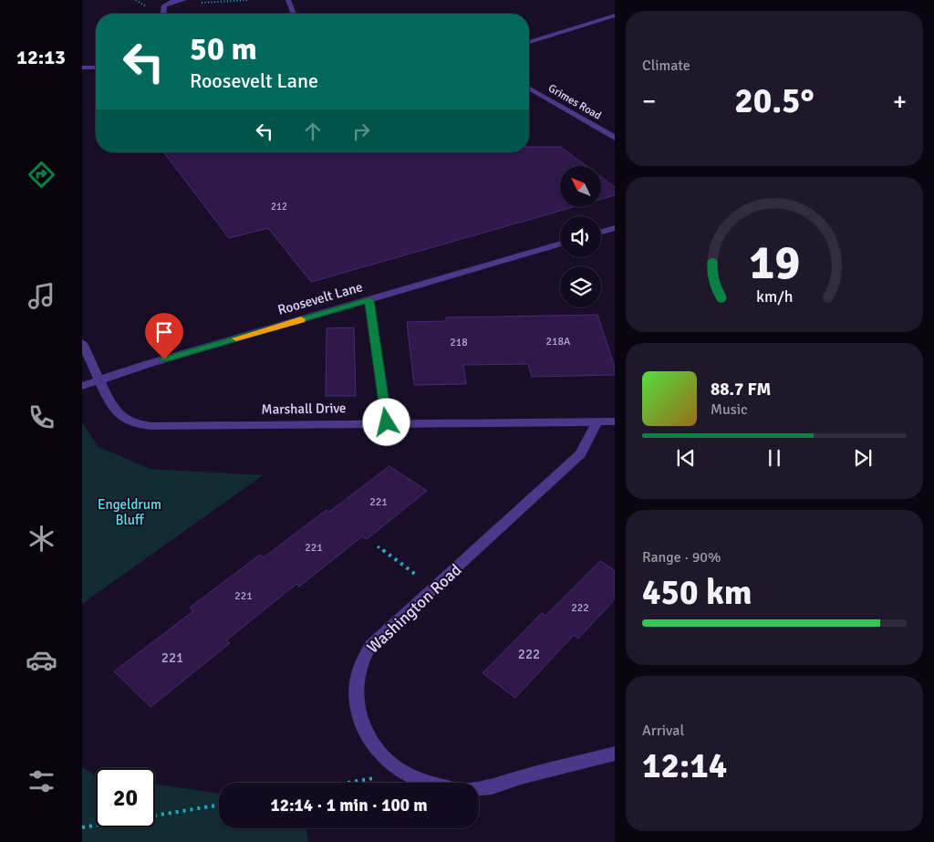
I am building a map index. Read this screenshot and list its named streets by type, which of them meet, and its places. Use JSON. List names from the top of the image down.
{
  "streets": {
    "street": [
      "Grimes Road",
      "Roosevelt Lane",
      "Marshall Drive",
      "Washington Road"
    ]
  },
  "crossings": [
    ["Roosevelt Lane", "Marshall Drive"],
    ["Marshall Drive", "Washington Road"]
  ],
  "parks": ["Engeldrum Bluff"],
  "house_numbers": [
    "212",
    "218A",
    "218",
    "221",
    "221",
    "221",
    "222",
    "222",
    "221"
  ],
  "north": "top left",
  "page": {
    "tabs": "12:13",
    "tile": [
      "Climate",
      ["Range · 90%", "450 km"],
      ["Arrival", "12:14"]
    ],
    "turn": ["50 m", "Roosevelt Lane"],
    "heat": ["−", "20.5°", "+"],
    "song": ["88.7 FM", "Music"],
    "limit": "20",
    "trip": "12:14 · 1 min · 100 m",
    "gauge": ["19", "km/h"]
  }
}
